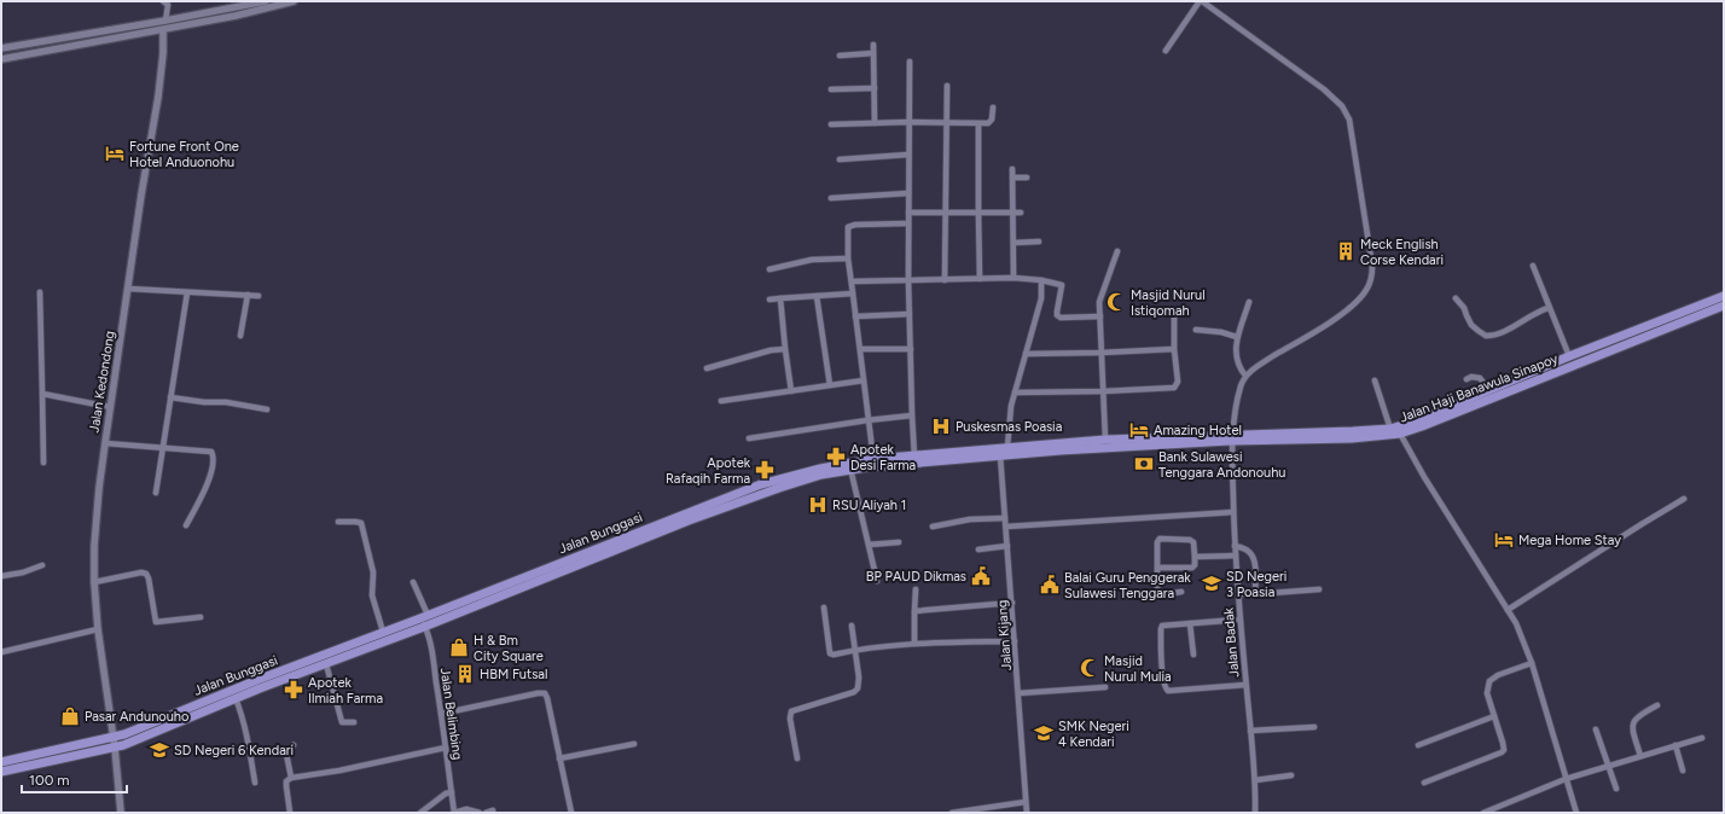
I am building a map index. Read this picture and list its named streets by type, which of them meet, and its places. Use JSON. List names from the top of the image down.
{
  "streets": {
    "highway": ["Jalan Haji Banawula Sinapoy", "Jalan Bunggasi"],
    "street": [
      "Jalan Kedondong",
      "Jalan Kijang",
      "Jalan Badak",
      "Jalan Belimbing"
    ]
  },
  "crossings": [
    ["Jalan Kedondong", "Jalan Bunggasi"],
    ["Jalan Haji Banawula Sinapoy", "Jalan Bunggasi"],
    ["Jalan Haji Banawula Sinapoy", "Jalan Badak"],
    ["Jalan Bunggasi", "Jalan Kijang"],
    ["Jalan Bunggasi", "Jalan Badak"],
    ["Jalan Bunggasi", "Jalan Belimbing"]
  ],
  "places": {
    "hotel": ["Fortune Front One Hotel Anduonohu", "Amazing Hotel", "Mega Home Stay"],
    "building": ["Meck English Corse Kendari", "HBM Futsal"],
    "mosque": ["Masjid Nurul Istiqomah", "Masjid Nurul Mulia"],
    "hospital": ["Puskesmas Poasia", "RSU Aliyah 1"],
    "pharmacy": ["Apotek Desi Farma", "Apotek Rafaqih Farma", "Apotek Ilmiah Farma"],
    "bank": ["Bank Sulawesi Tenggara Andonouhu"],
    "public building": ["BP PAUD Dikmas", "Balai Guru Penggerak Sulawesi Tenggara"],
    "school or university": ["SD Negeri 3 Poasia", "SMK Negeri 4 Kendari", "SD Negeri 6 Kendari"],
    "shop": ["H & Bm City Square", "Pasar Andunouho"]
  },
  "scale_bar": "100 m"
}
